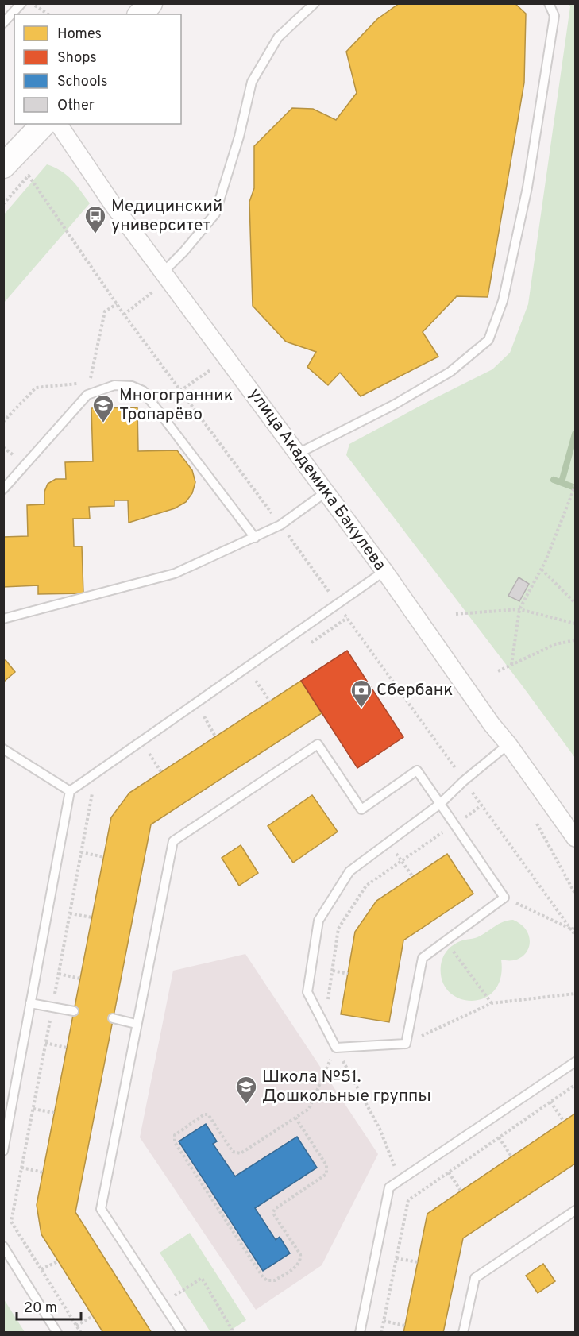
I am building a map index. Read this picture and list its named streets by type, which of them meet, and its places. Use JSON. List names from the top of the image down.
{
  "streets": {
    "street": ["улица Академика Бакулева"]
  },
  "places": {
    "bus stop": ["Медицинский университет"],
    "school or university": ["Многогранник Тропарёво", "Школа №51. Дошкольные группы"],
    "bank": ["Сбербанк"]
  },
  "legend": [
    "Homes",
    "Shops",
    "Schools",
    "Other"
  ],
  "scale_bar": "20 m"
}
